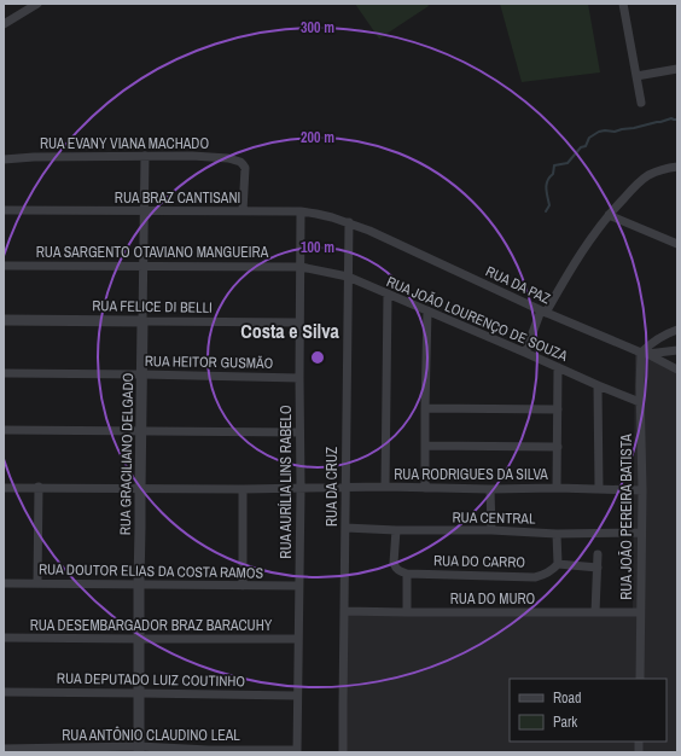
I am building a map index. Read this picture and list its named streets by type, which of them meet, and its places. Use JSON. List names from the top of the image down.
{
  "streets": {
    "street": [
      "RUA EVANY VIANA MACHADO",
      "RUA BRAZ CANTISANI",
      "RUA SARGENTO OTAVIANO MANGUEIRA",
      "RUA DA PAZ",
      "RUA FELICE DI BELLI",
      "RUA JOÃO LOURENÇO DE SOUZA",
      "RUA HEITOR GUSMÃO",
      "RUA GRACILIANO DELGADO",
      "RUA RODRIGUES DA SILVA",
      "RUA AURÍLIA LINS RABELO",
      "RUA DA CRUZ",
      "RUA JOÃO PEREIRA BATISTA",
      "RUA CENTRAL",
      "RUA DO CARRO",
      "RUA DOUTOR ELIAS DA COSTA RAMOS",
      "RUA DO MURO",
      "RUA DESEMBARGADOR BRAZ BARACUHY",
      "RUA DEPUTADO LUIZ COUTINHO",
      "RUA ANTÔNIO CLAUDINO LEAL"
    ]
  },
  "crossings": [
    ["RUA EVANY VIANA MACHADO", "RUA BRAZ CANTISANI"],
    ["RUA EVANY VIANA MACHADO", "RUA GRACILIANO DELGADO"],
    ["RUA BRAZ CANTISANI", "RUA DA PAZ"],
    ["RUA BRAZ CANTISANI", "RUA GRACILIANO DELGADO"],
    ["RUA BRAZ CANTISANI", "RUA AURÍLIA LINS RABELO"],
    ["RUA BRAZ CANTISANI", "RUA DA CRUZ"],
    ["RUA SARGENTO OTAVIANO MANGUEIRA", "RUA JOÃO LOURENÇO DE SOUZA"],
    ["RUA SARGENTO OTAVIANO MANGUEIRA", "RUA GRACILIANO DELGADO"],
    ["RUA SARGENTO OTAVIANO MANGUEIRA", "RUA AURÍLIA LINS RABELO"],
    ["RUA DA PAZ", "RUA DA CRUZ"],
    ["RUA DA PAZ", "RUA JOÃO PEREIRA BATISTA"],
    ["RUA FELICE DI BELLI", "RUA GRACILIANO DELGADO"],
    ["RUA FELICE DI BELLI", "RUA AURÍLIA LINS RABELO"],
    ["RUA JOÃO LOURENÇO DE SOUZA", "RUA AURÍLIA LINS RABELO"],
    ["RUA JOÃO LOURENÇO DE SOUZA", "RUA DA CRUZ"],
    ["RUA JOÃO LOURENÇO DE SOUZA", "RUA JOÃO PEREIRA BATISTA"],
    ["RUA HEITOR GUSMÃO", "RUA GRACILIANO DELGADO"],
    ["RUA HEITOR GUSMÃO", "RUA AURÍLIA LINS RABELO"],
    ["RUA GRACILIANO DELGADO", "RUA RODRIGUES DA SILVA"],
    ["RUA GRACILIANO DELGADO", "RUA DOUTOR ELIAS DA COSTA RAMOS"],
    ["RUA GRACILIANO DELGADO", "RUA DESEMBARGADOR BRAZ BARACUHY"],
    ["RUA GRACILIANO DELGADO", "RUA DEPUTADO LUIZ COUTINHO"],
    ["RUA GRACILIANO DELGADO", "RUA ANTÔNIO CLAUDINO LEAL"],
    ["RUA RODRIGUES DA SILVA", "RUA AURÍLIA LINS RABELO"],
    ["RUA RODRIGUES DA SILVA", "RUA DA CRUZ"],
    ["RUA RODRIGUES DA SILVA", "RUA JOÃO PEREIRA BATISTA"],
    ["RUA AURÍLIA LINS RABELO", "RUA DOUTOR ELIAS DA COSTA RAMOS"],
    ["RUA AURÍLIA LINS RABELO", "RUA DESEMBARGADOR BRAZ BARACUHY"],
    ["RUA AURÍLIA LINS RABELO", "RUA DEPUTADO LUIZ COUTINHO"],
    ["RUA AURÍLIA LINS RABELO", "RUA ANTÔNIO CLAUDINO LEAL"],
    ["RUA DA CRUZ", "RUA CENTRAL"],
    ["RUA DA CRUZ", "RUA DO MURO"],
    ["RUA JOÃO PEREIRA BATISTA", "RUA CENTRAL"],
    ["RUA JOÃO PEREIRA BATISTA", "RUA DO MURO"]
  ],
  "districts": ["Costa e Silva"],
  "legend": ["Road", "Park"],
  "rings": ["300 m", "200 m", "100 m"]
}
